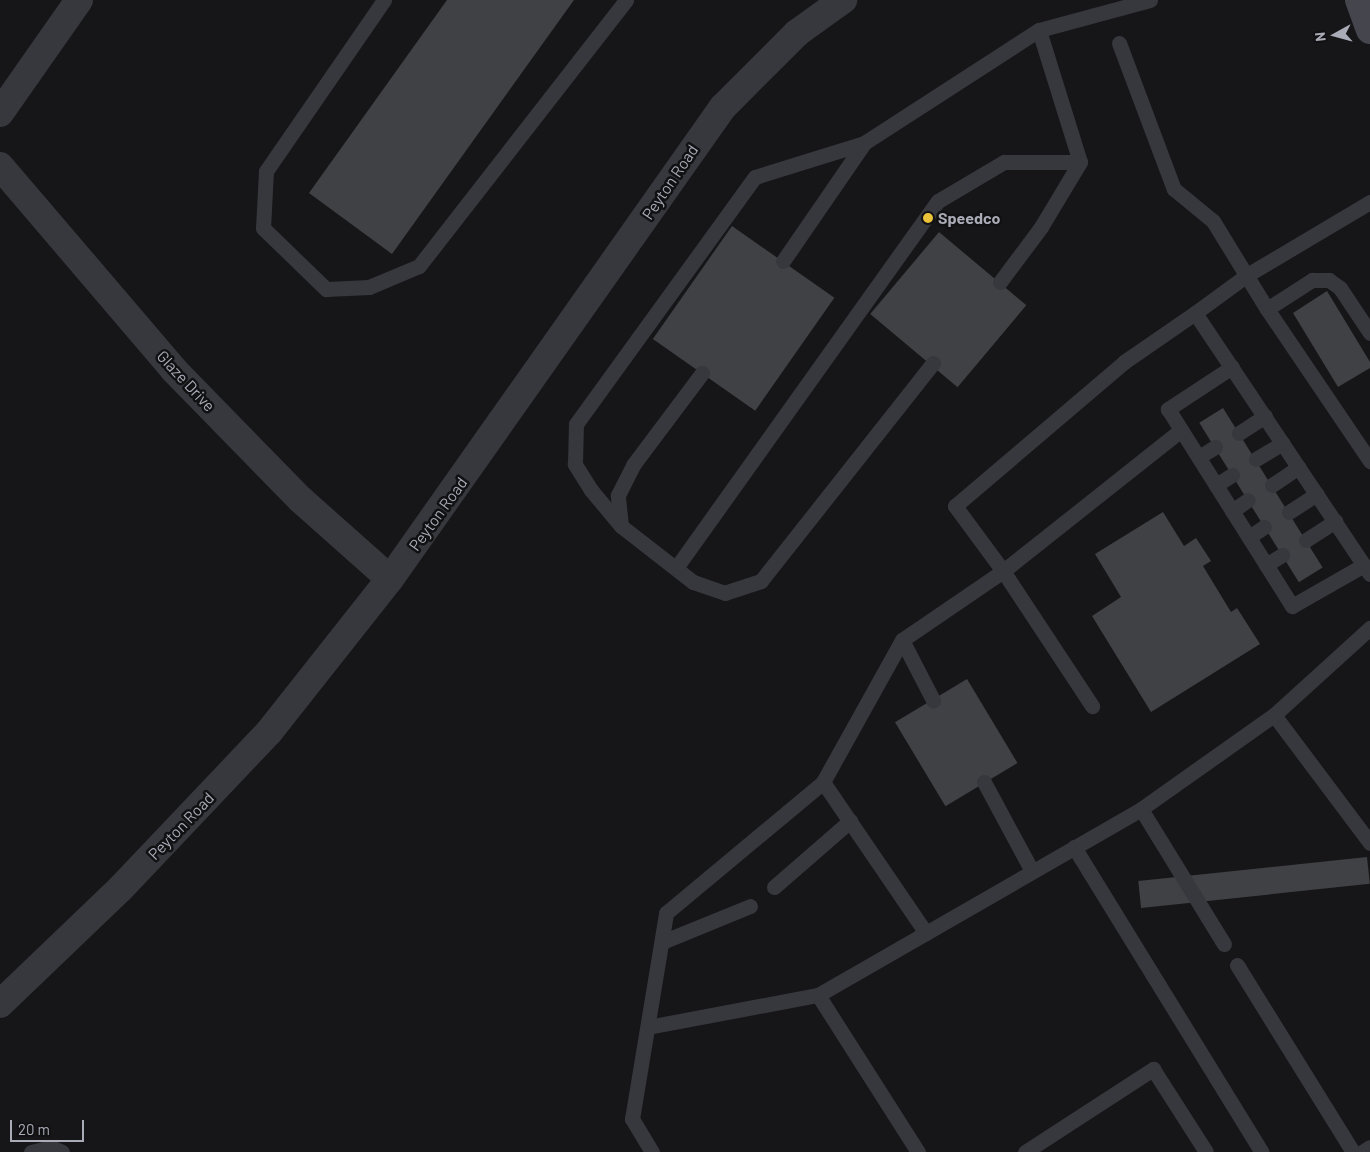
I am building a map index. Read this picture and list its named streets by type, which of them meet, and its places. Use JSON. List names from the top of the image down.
{
  "streets": {
    "street": ["Peyton Road", "Glaze Drive"]
  },
  "crossings": [
    ["Peyton Road", "Glaze Drive"]
  ],
  "places": ["Speedco"],
  "scale_bar": "20 m",
  "north": "left"
}
